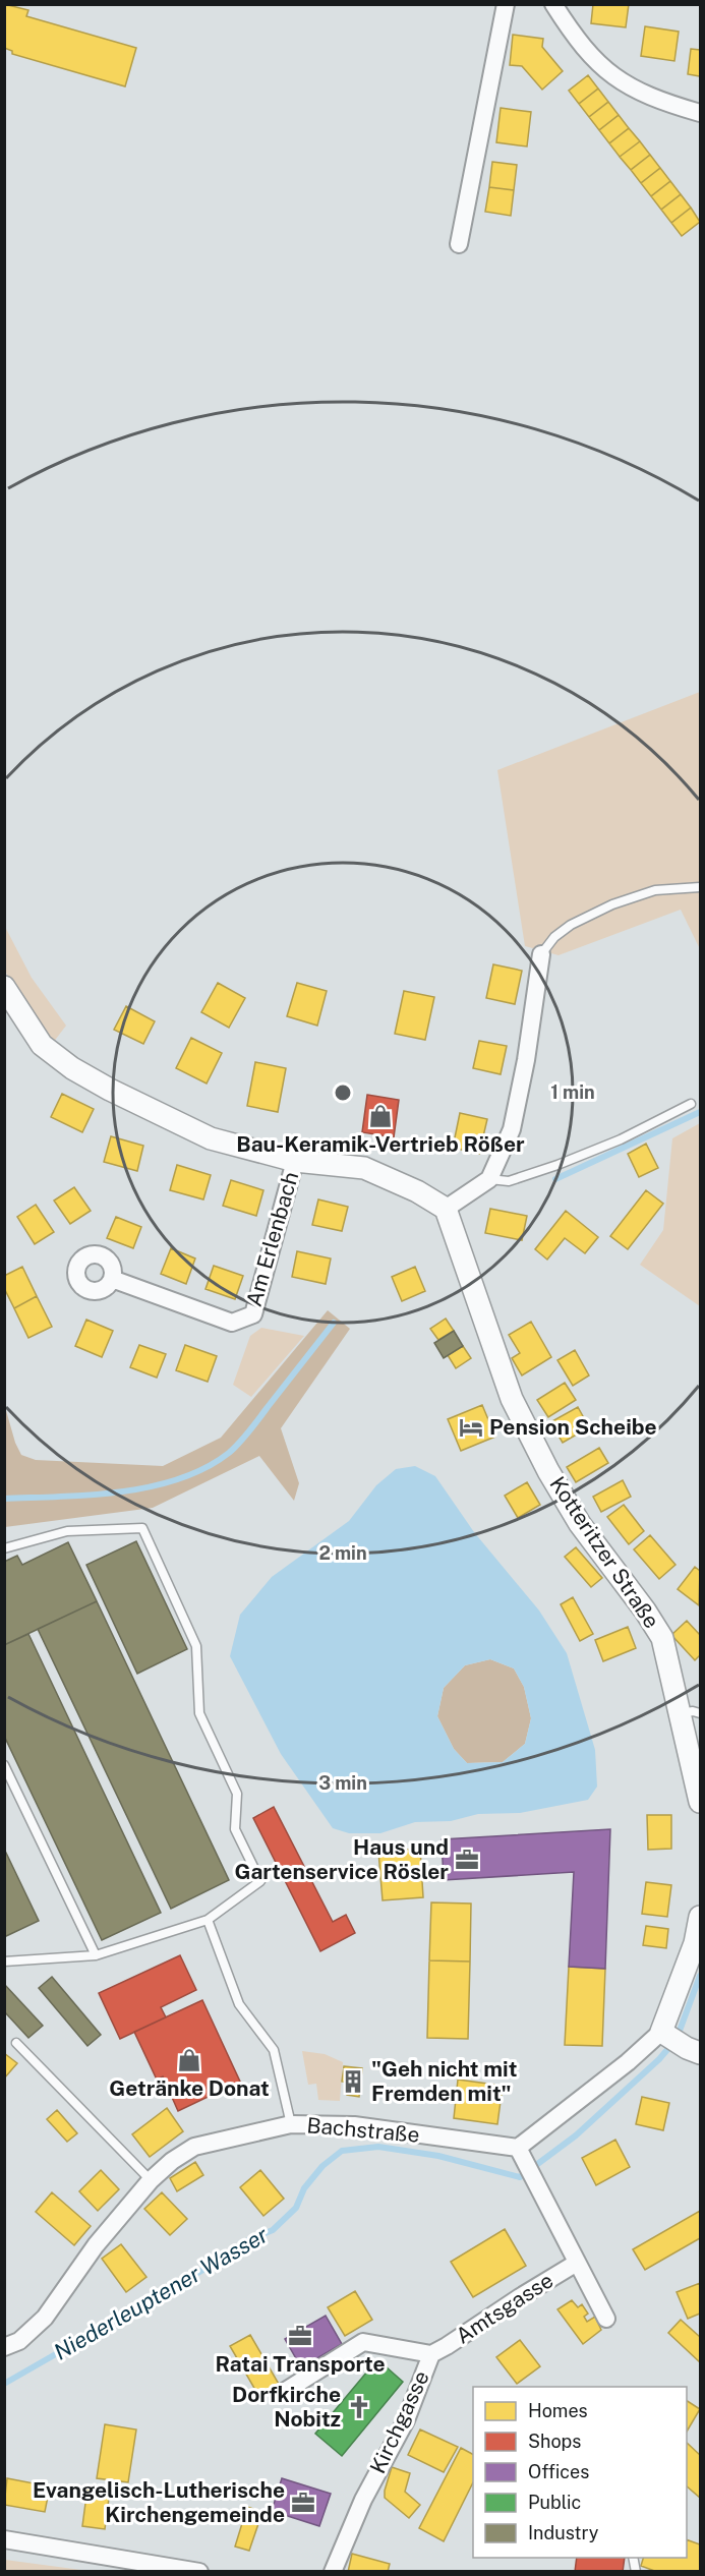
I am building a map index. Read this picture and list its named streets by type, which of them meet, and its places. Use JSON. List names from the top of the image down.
{
  "streets": {
    "street": [
      "Am Erlenbach",
      "Kotteritzer Straße",
      "Bachstraße",
      "Amtsgasse",
      "Kirchgasse"
    ]
  },
  "crossings": [
    ["Bachstraße", "Amtsgasse"],
    ["Amtsgasse", "Kirchgasse"]
  ],
  "water": ["Niederleuptener Wasser"],
  "places": {
    "shop": ["Bau-Keramik-Vertrieb Rößer", "Getränke Donat"],
    "hotel": ["Pension Scheibe"],
    "office": ["Haus und Gartenservice Rösler", "Ratai Transporte", "Evangelisch-Lutherische Kirchengemeinde"],
    "building": ["\"Geh nicht mit Fremden mit\""],
    "church": ["Dorfkirche Nobitz"]
  },
  "legend": [
    "Homes",
    "Shops",
    "Offices",
    "Public",
    "Industry"
  ],
  "rings": ["1 min", "2 min", "3 min"]
}
